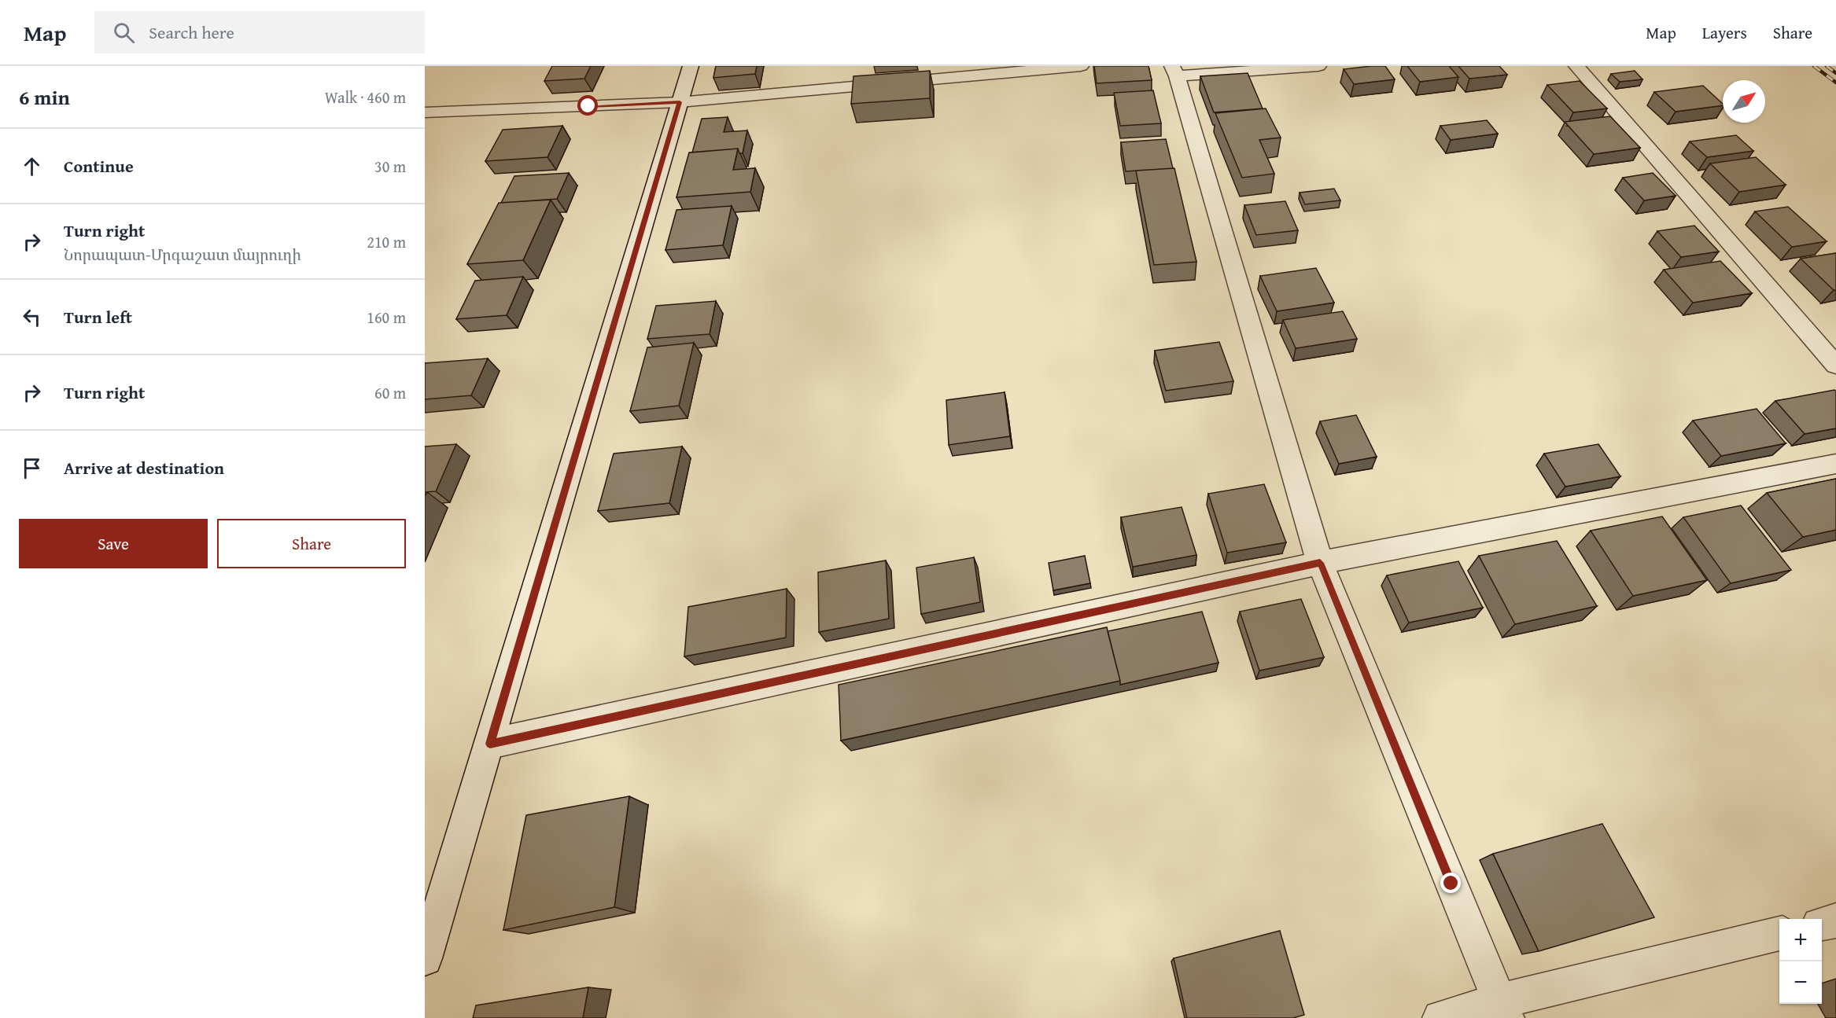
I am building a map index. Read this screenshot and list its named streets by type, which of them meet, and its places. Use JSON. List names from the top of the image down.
{
  "north": "top right",
  "page": {
    "header": "Map",
    "search": "Search here",
    "nav": ["Map", "Layers", "Share"],
    "heading": ["6 min", "Walk · 460 m"],
    "list": [
      ["Continue", "30 m"],
      ["Turn right", "Նորապատ-Մրգաշատ մայրուղի", "210 m"],
      ["Turn left", "160 m"],
      ["Turn right", "60 m"],
      "Arrive at destination"
    ],
    "buttons": ["Save", "Share"],
    "map_buttons": ["+", "−"]
  }
}
